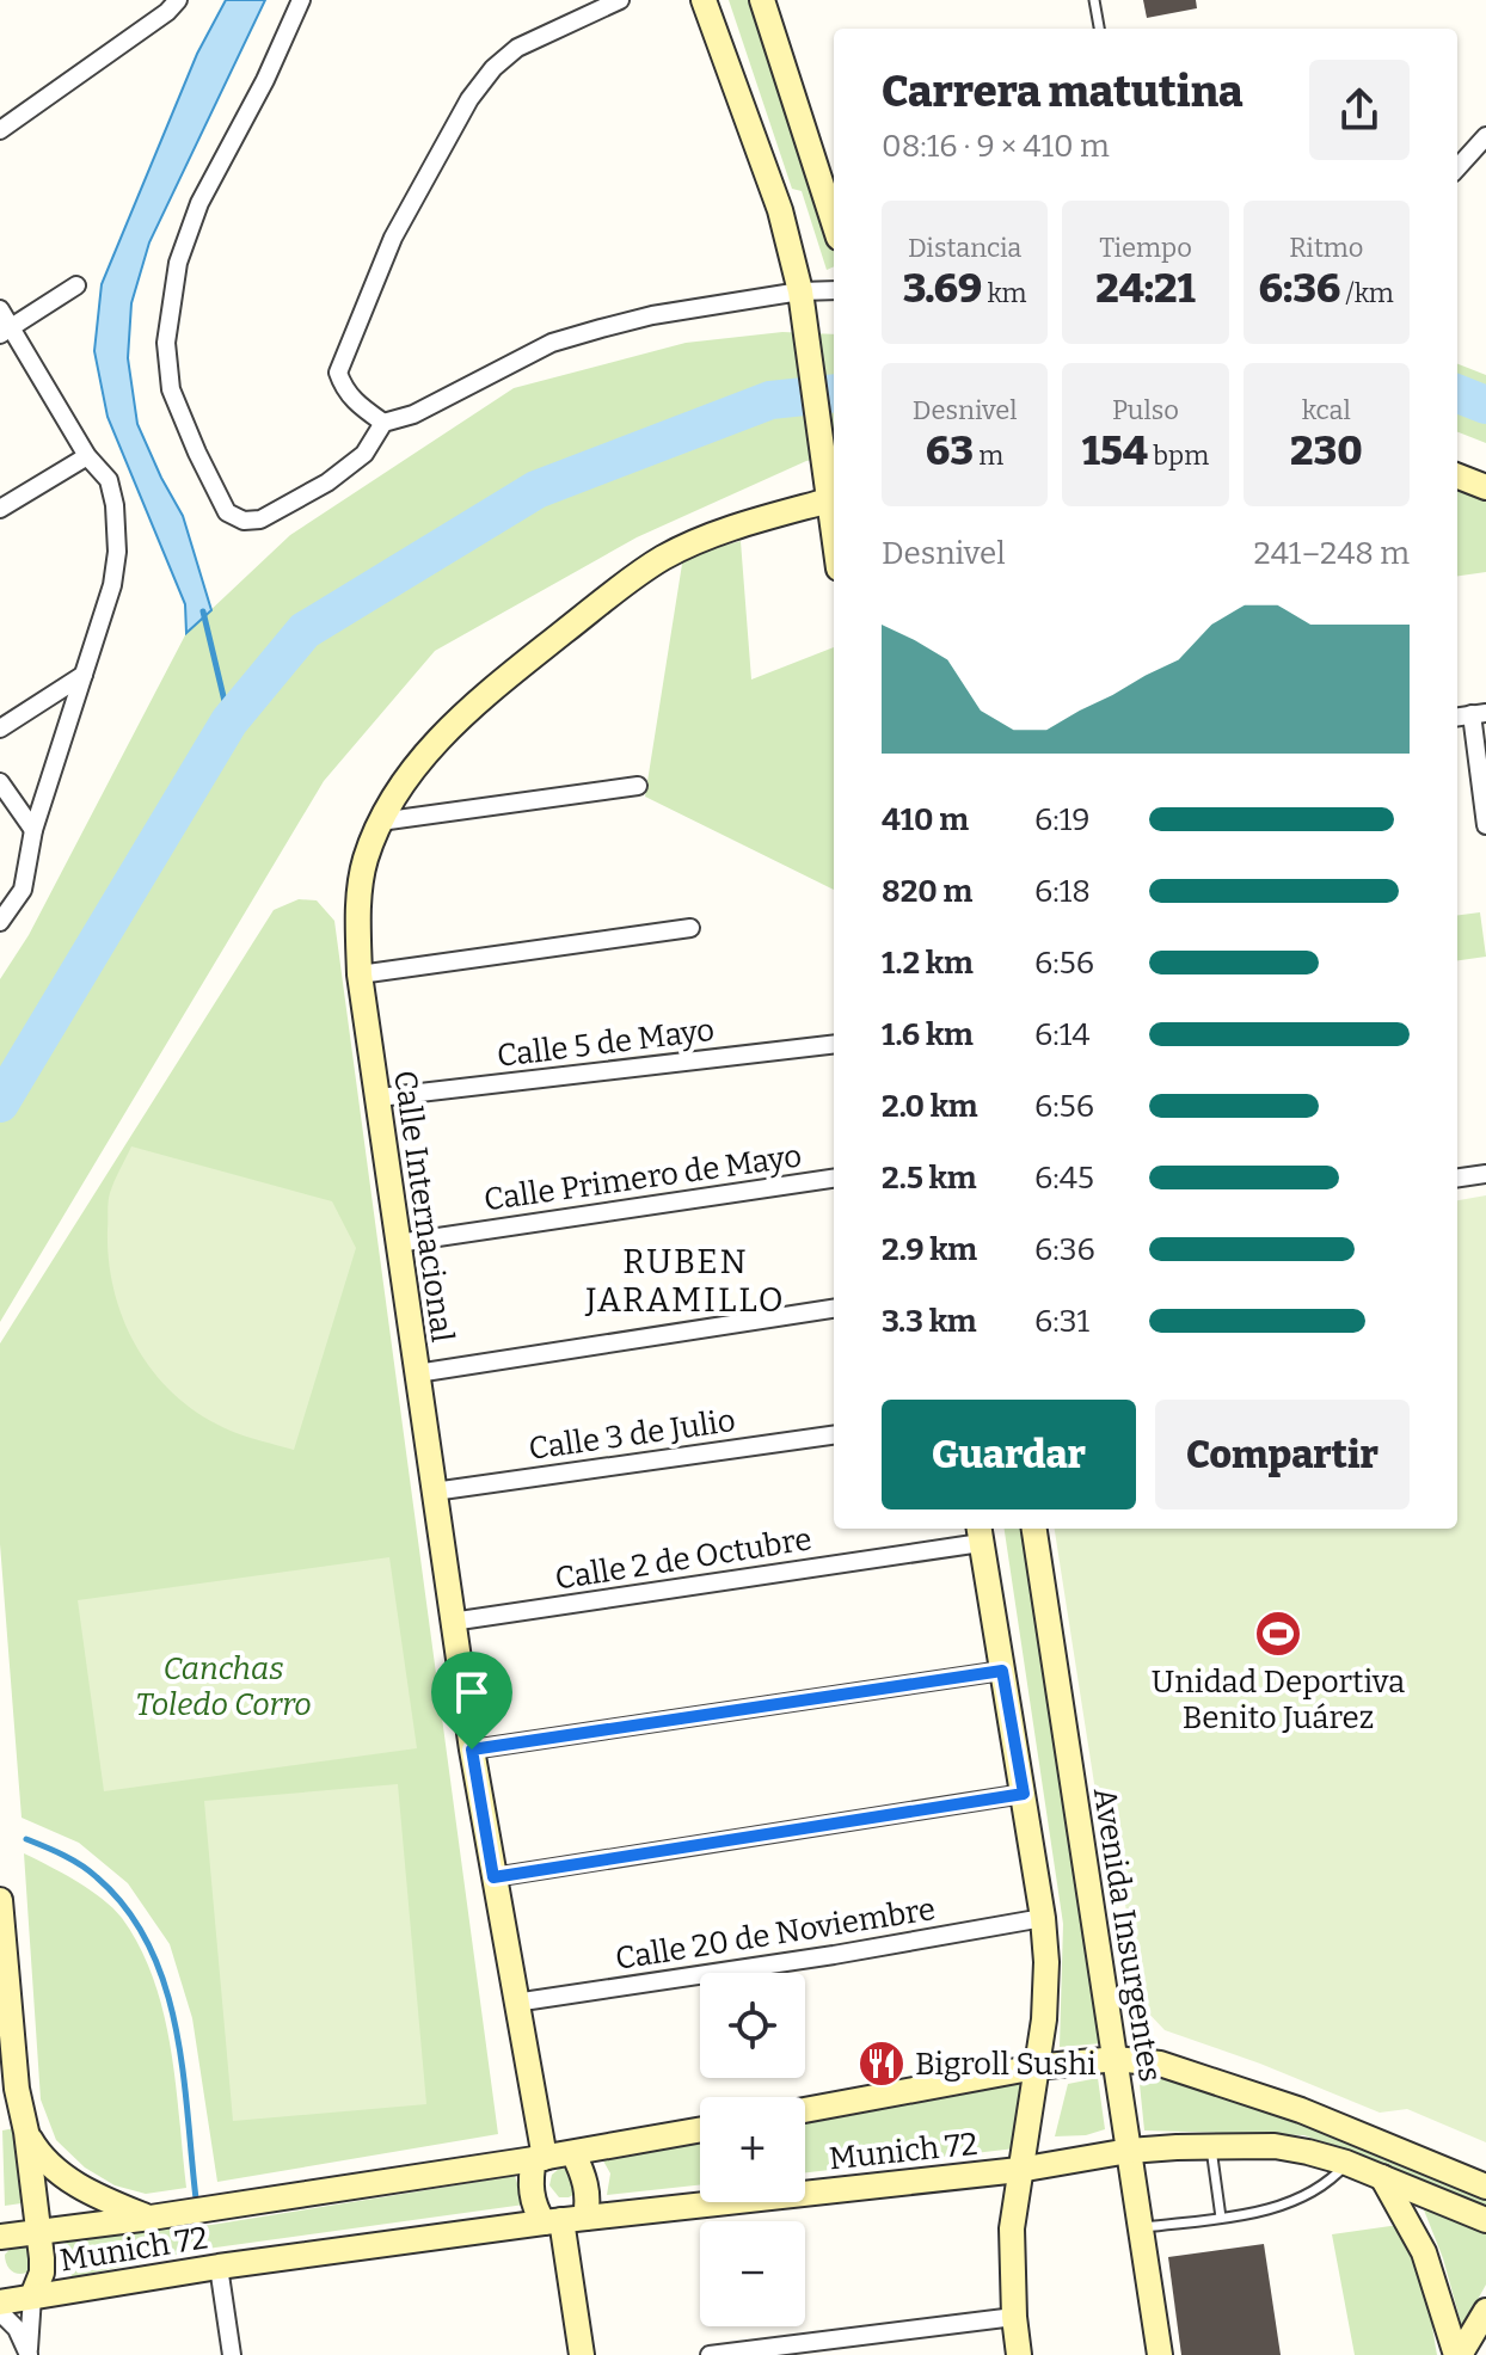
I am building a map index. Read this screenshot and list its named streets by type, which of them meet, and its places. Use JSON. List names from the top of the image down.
{
  "streets": {
    "main road": ["Calle Internacional", "Avenida Insurgentes", "Munich 72"],
    "street": [
      "Calle 5 de Mayo",
      "Calle Primero de Mayo",
      "Calle 3 de Julio",
      "Calle 2 de Octubre",
      "Calle 20 de Noviembre"
    ]
  },
  "crossings": [
    ["Calle 5 de Mayo", "Calle Internacional"],
    ["Calle Primero de Mayo", "Calle Internacional"],
    ["Calle Internacional", "Calle 3 de Julio"],
    ["Calle Internacional", "Calle 2 de Octubre"],
    ["Calle Internacional", "Calle 20 de Noviembre"],
    ["Calle Internacional", "Munich 72"],
    ["Avenida Insurgentes", "Munich 72"]
  ],
  "districts": ["RUBEN JARAMILLO"],
  "parks": ["Canchas Toledo Corro"],
  "places": {
    "sports": ["Unidad Deportiva Benito Juárez"],
    "restaurant": ["Bigroll Sushi"]
  },
  "page": {
    "heading": ["Carrera matutina", "08:16 · 9 × 410 m"],
    "stats": [
      ["Distancia", "3.69 km"],
      ["Tiempo", "24:21"],
      ["Ritmo", "6:36 /km"],
      ["Desnivel", "63 m"],
      ["Pulso", "154 bpm"],
      ["kcal", "230"]
    ],
    "chart": ["Desnivel", "241–248 m"],
    "list": [
      {
        "name": "410 m",
        "note": "6:19"
      },
      {
        "name": "820 m",
        "note": "6:18"
      },
      {
        "name": "1.2 km",
        "note": "6:56"
      },
      {
        "name": "1.6 km",
        "note": "6:14"
      },
      {
        "name": "2.0 km",
        "note": "6:56"
      },
      {
        "name": "2.5 km",
        "note": "6:45"
      },
      {
        "name": "2.9 km",
        "note": "6:36"
      },
      {
        "name": "3.3 km",
        "note": "6:31"
      }
    ],
    "buttons": ["Guardar", "Compartir"],
    "map_buttons": ["+", "−"]
  }
}
